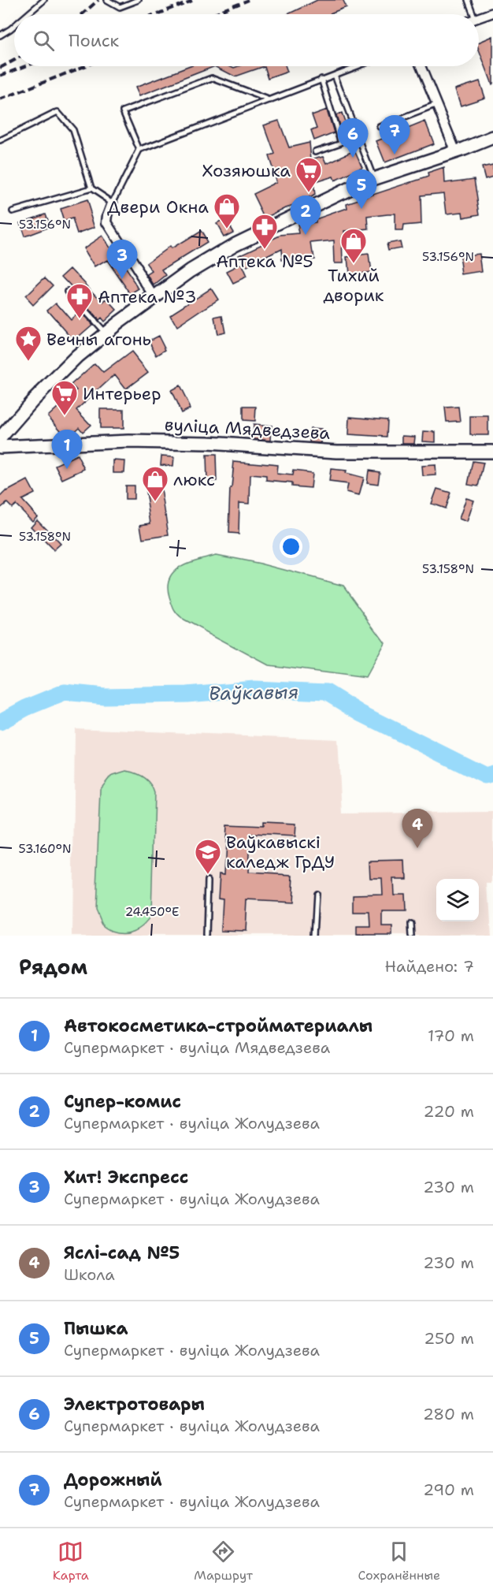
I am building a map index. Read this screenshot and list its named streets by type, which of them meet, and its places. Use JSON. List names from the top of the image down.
{
  "streets": {
    "main road": ["вуліца Мядведзева"]
  },
  "water": ["Ваўкавыя"],
  "places": {
    "supermarket": ["Хозяюшка", "Интерьер"],
    "shop": ["Двери Окна", "Тихий дворик", "люкс"],
    "pharmacy": ["Аптека №5", "Аптека №3"],
    "place": ["Вечны агонь"],
    "school or university": ["Ваўкавыскі каледж ГрДУ"]
  },
  "page": {
    "search": "Поиск",
    "pins": [
      "7",
      "6",
      "5",
      "2",
      "3",
      "1",
      "4"
    ],
    "heading": ["Рядом", "Найдено: 7"],
    "list": [
      {
        "mark": "1",
        "name": "Автокосметика-стройматериалы",
        "note": "Супермаркет · вуліца Мядведзева",
        "value": "170 m"
      },
      {
        "mark": "2",
        "name": "Супер-комис",
        "note": "Супермаркет · вуліца Жолудзева",
        "value": "220 m"
      },
      {
        "mark": "3",
        "name": "Хит! Экспресс",
        "note": "Супермаркет · вуліца Жолудзева",
        "value": "230 m"
      },
      {
        "mark": "4",
        "name": "Яслі-сад №5",
        "note": "Школа",
        "value": "230 m"
      },
      {
        "mark": "5",
        "name": "Пышка",
        "note": "Супермаркет · вуліца Жолудзева",
        "value": "250 m"
      },
      {
        "mark": "6",
        "name": "Электротовары",
        "note": "Супермаркет · вуліца Жолудзева",
        "value": "280 m"
      },
      {
        "mark": "7",
        "name": "Дорожный",
        "note": "Супермаркет · вуліца Жолудзева",
        "value": "290 m"
      }
    ],
    "nav": ["Карта", "Маршрут", "Сохранённые"]
  },
  "coordinates": [
    "53.156°N",
    "53.158°N",
    "53.160°N",
    "24.450°E"
  ]
}
